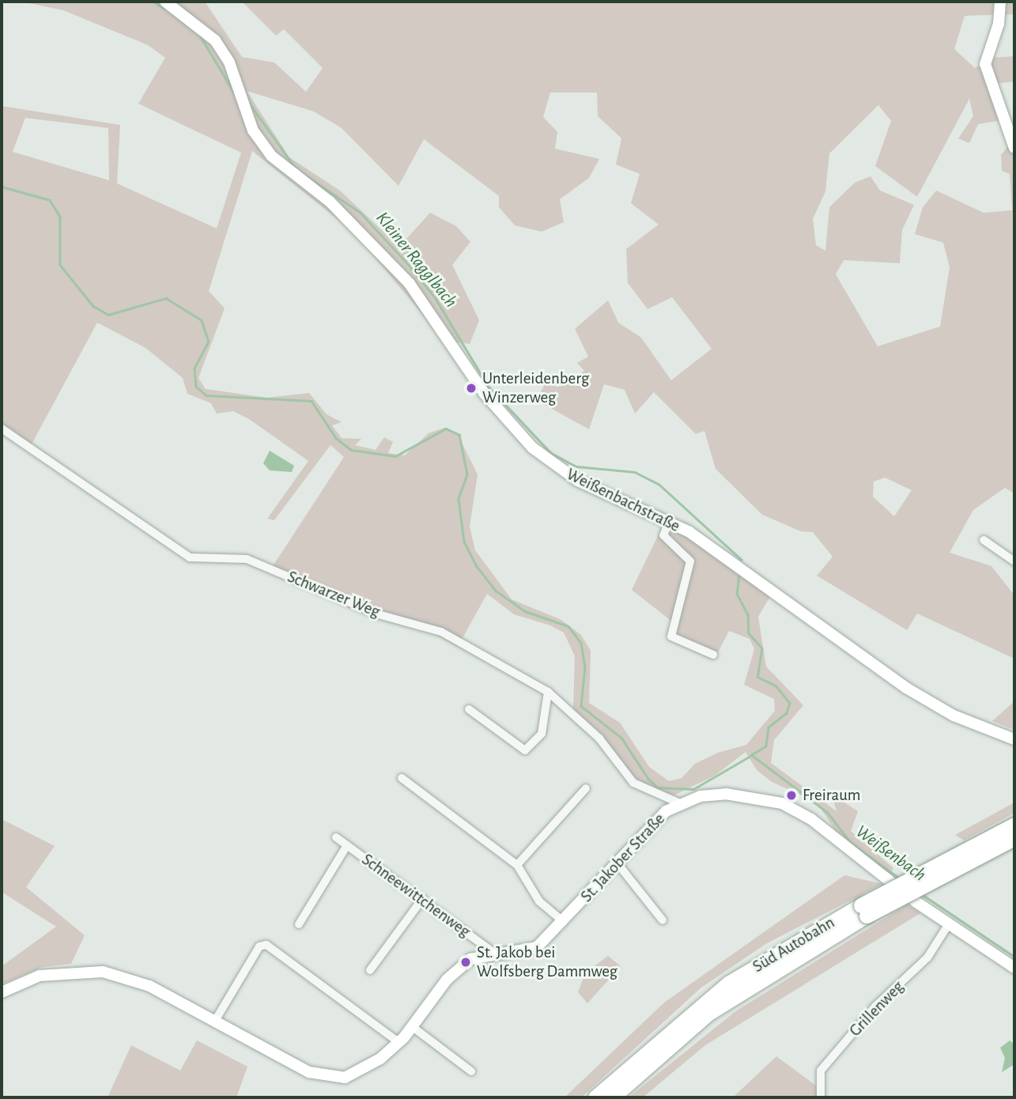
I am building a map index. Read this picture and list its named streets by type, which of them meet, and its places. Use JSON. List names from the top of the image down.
{
  "streets": {
    "highway": ["Süd Autobahn"],
    "main road": ["Weißenbachstraße", "St. Jakober Straße"],
    "street": ["Schwarzer Weg", "Schneewittchenweg", "Grillenweg"]
  },
  "crossings": [
    ["Schwarzer Weg", "St. Jakober Straße"],
    ["St. Jakober Straße", "Schneewittchenweg"],
    ["St. Jakober Straße", "Grillenweg"]
  ],
  "water": ["Kleiner Ragglbach", "Weißenbach"],
  "places": ["Unterleidenberg Winzerweg", "Freiraum", "St. Jakob bei Wolfsberg Dammweg"]
}
